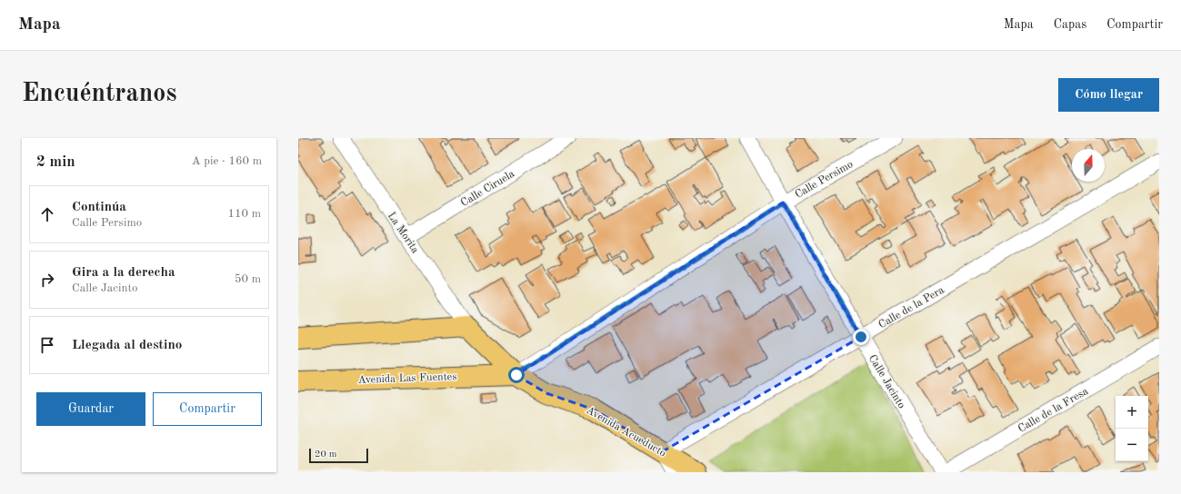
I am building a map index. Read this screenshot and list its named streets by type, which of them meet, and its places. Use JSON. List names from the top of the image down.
{
  "streets": {
    "main road": ["Avenida Las Fuentes", "Avenida Acueducto"],
    "street": [
      "Calle Persimo",
      "Calle Ciruela",
      "La Morita",
      "Calle de la Pera",
      "Calle Jacinto",
      "Calle de la Fresa"
    ]
  },
  "crossings": [
    ["Calle Persimo", "Avenida Las Fuentes"],
    ["Calle Persimo", "Calle Jacinto"],
    ["Calle Persimo", "Avenida Acueducto"],
    ["Calle Ciruela", "La Morita"],
    ["La Morita", "Avenida Acueducto"],
    ["Calle de la Pera", "Calle Jacinto"],
    ["Calle de la Pera", "Avenida Acueducto"],
    ["Avenida Las Fuentes", "Avenida Acueducto"]
  ],
  "scale_bar": "20 m",
  "north": "top",
  "page": {
    "header": "Mapa",
    "nav": ["Mapa", "Capas", "Compartir"],
    "buttons": [
      "Cómo llegar",
      ["Guardar", "Compartir"]
    ],
    "title": "Encuéntranos",
    "heading": ["2 min", "A pie · 160 m"],
    "list": [
      ["Continúa", "Calle Persimo", "110 m"],
      ["Gira a la derecha", "Calle Jacinto", "50 m"],
      "Llegada al destino"
    ],
    "map_buttons": ["+", "−"],
    "scale": "20 m"
  }
}
